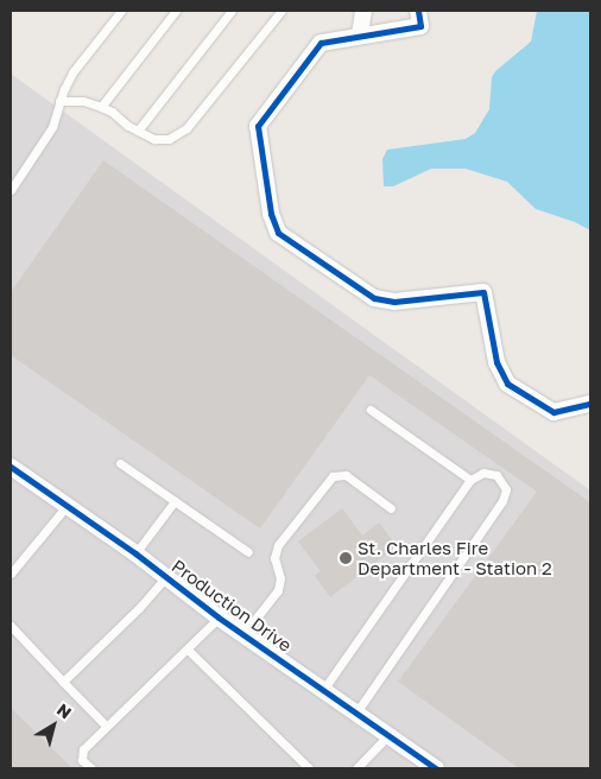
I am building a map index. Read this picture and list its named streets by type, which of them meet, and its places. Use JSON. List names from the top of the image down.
{
  "streets": {
    "street": ["Production Drive"]
  },
  "places": ["St. Charles Fire Department - Station 2"],
  "north": "top right"
}
